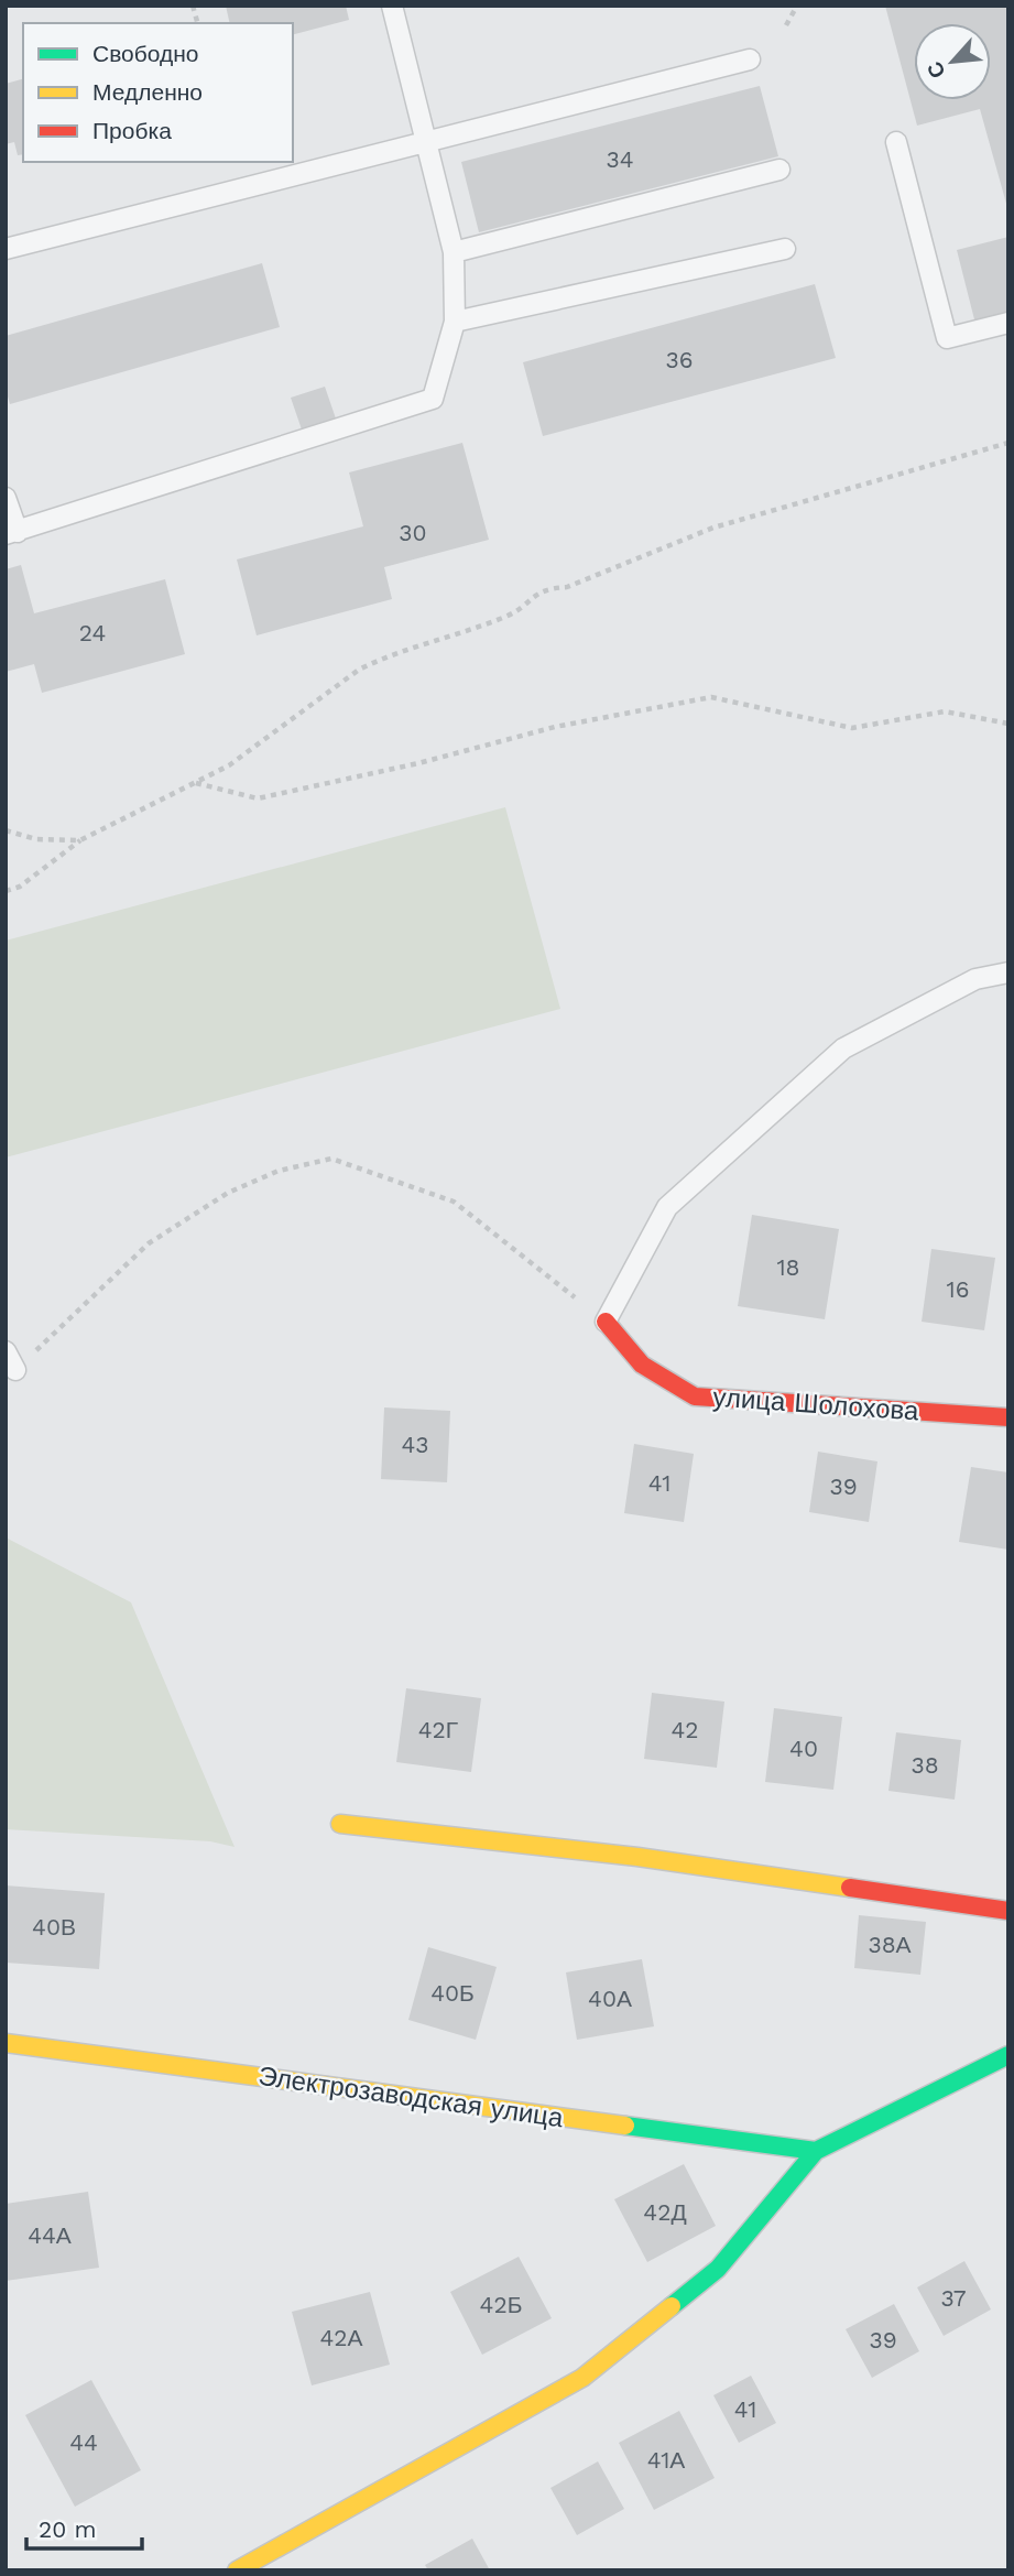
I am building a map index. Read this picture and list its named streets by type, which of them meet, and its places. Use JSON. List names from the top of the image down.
{
  "streets": {
    "street": ["улица Шолохова", "Электрозаводская улица"]
  },
  "house_numbers": [
    "34",
    "36",
    "30",
    "24",
    "18",
    "16",
    "43",
    "41",
    "39",
    "42Г",
    "42",
    "40",
    "38",
    "40В",
    "38А",
    "40Б",
    "40А",
    "42Д",
    "44А",
    "37",
    "42Б",
    "42А",
    "39",
    "41",
    "44",
    "41А"
  ],
  "legend": ["Свободно", "Медленно", "Пробка"],
  "scale_bar": "20 m",
  "north": "bottom left"
}
